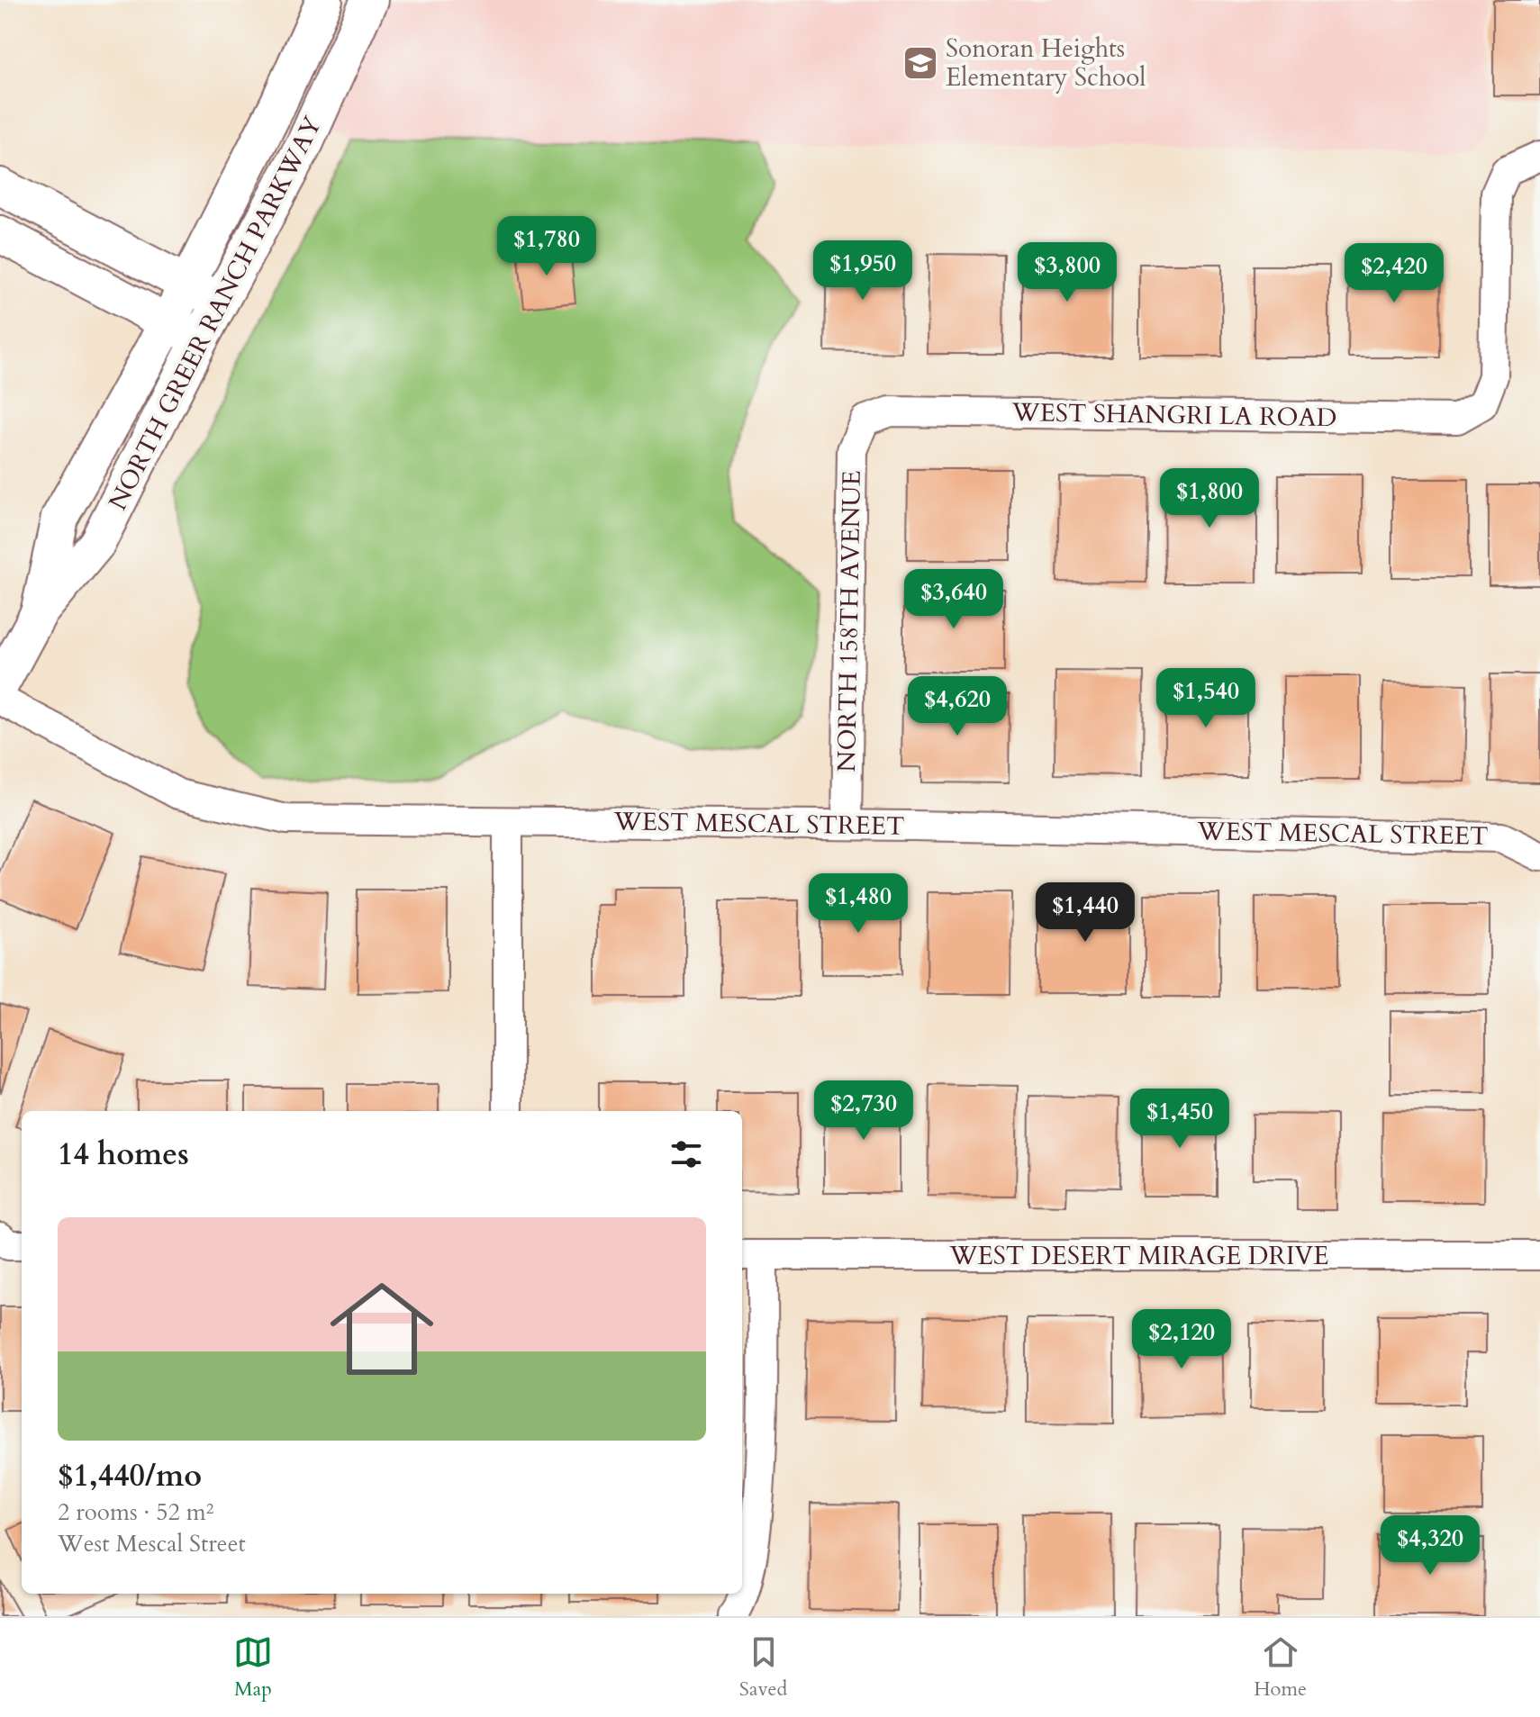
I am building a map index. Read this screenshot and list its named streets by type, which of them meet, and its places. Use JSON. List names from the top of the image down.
{
  "streets": {
    "street": [
      "NORTH GREER RANCH PARKWAY",
      "WEST SHANGRI LA ROAD",
      "NORTH 158TH AVENUE",
      "WEST MESCAL STREET",
      "WEST DESERT MIRAGE DRIVE"
    ]
  },
  "crossings": [
    ["WEST SHANGRI LA ROAD", "NORTH 158TH AVENUE"],
    ["NORTH 158TH AVENUE", "WEST MESCAL STREET"]
  ],
  "places": {
    "school or university": ["Sonoran Heights Elementary School"]
  },
  "page": {
    "price": [
      "$1,780",
      "$1,950",
      "$3,800",
      "$2,420",
      "$1,800",
      "$3,640",
      "$1,540",
      "$4,620",
      "$1,480",
      "$1,440",
      "$2,730",
      "$1,450",
      "$2,120",
      "$4,320"
    ],
    "heading": "14 homes",
    "list": [
      {
        "name": "$1,440/mo",
        "note": "2 rooms · 52 m² · West Mescal Street"
      }
    ],
    "tabs": ["Map", "Saved", "Home"]
  }
}
